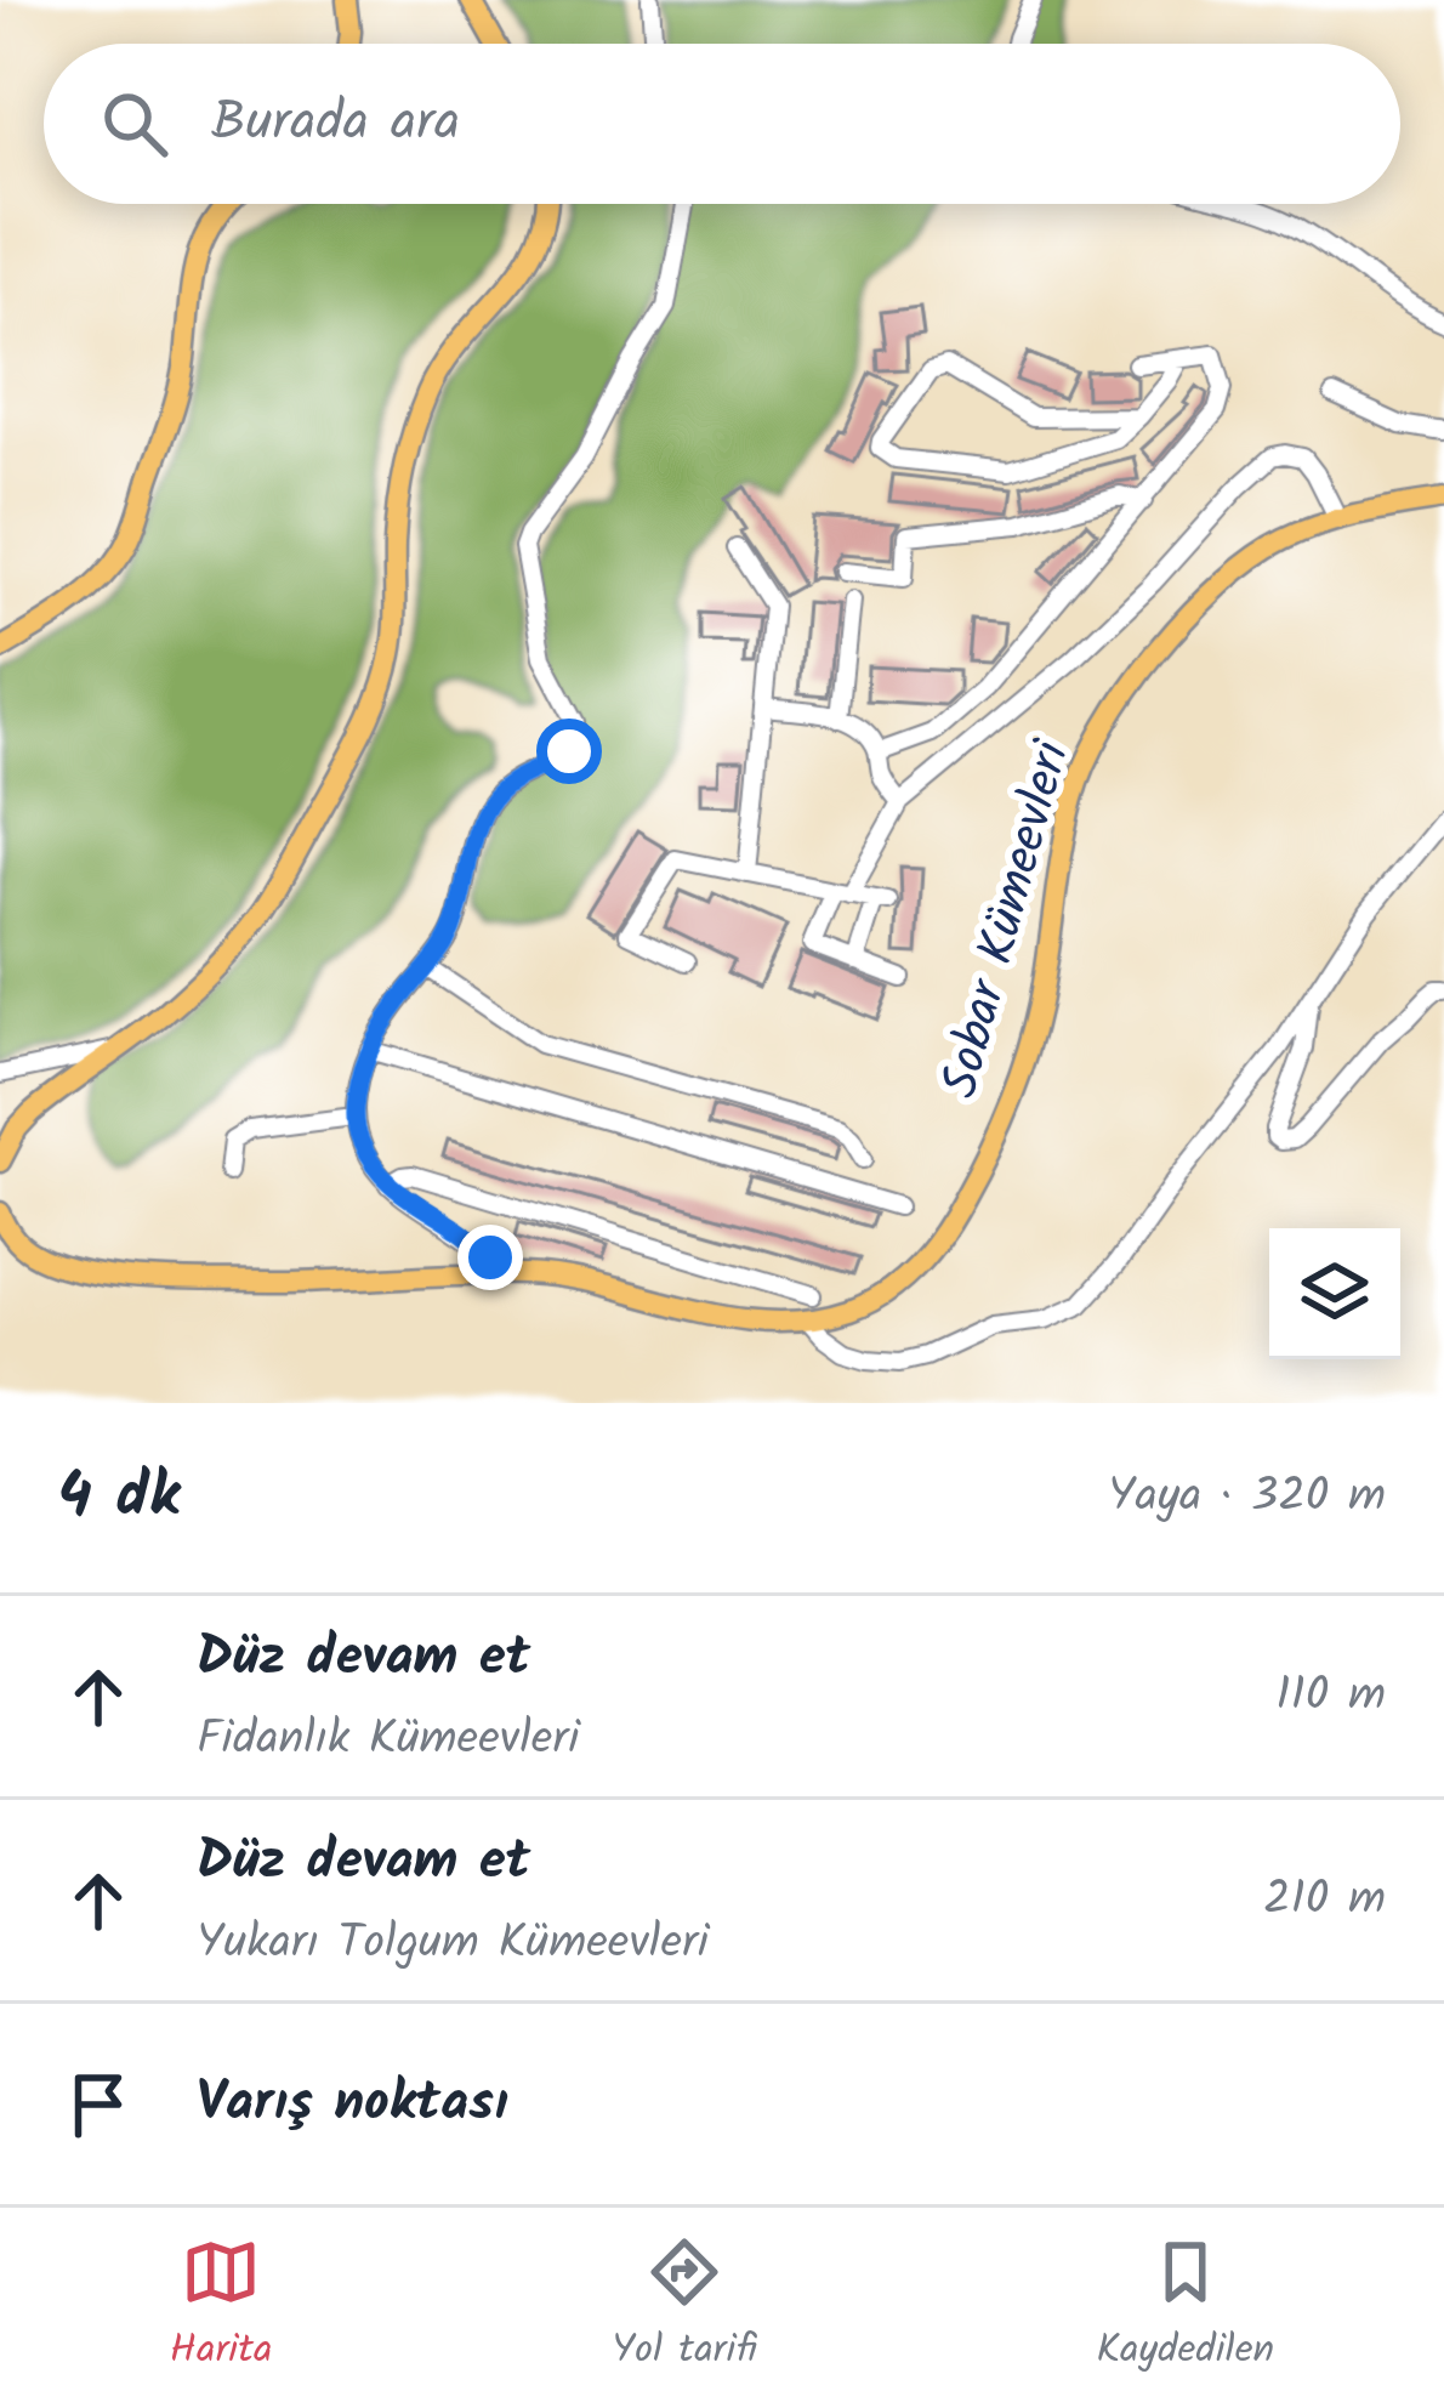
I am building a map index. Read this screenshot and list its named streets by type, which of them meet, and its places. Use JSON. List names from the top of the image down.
{
  "streets": {
    "main road": ["Sobar Kümeevleri"]
  },
  "page": {
    "search": "Burada ara",
    "heading": ["4 dk", "Yaya · 320 m"],
    "list": [
      ["Düz devam et", "Fidanlık Kümeevleri", "110 m"],
      ["Düz devam et", "Yukarı Tolgum Kümeevleri", "210 m"],
      "Varış noktası"
    ],
    "nav": ["Harita", "Yol tarifi", "Kaydedilen"]
  }
}
